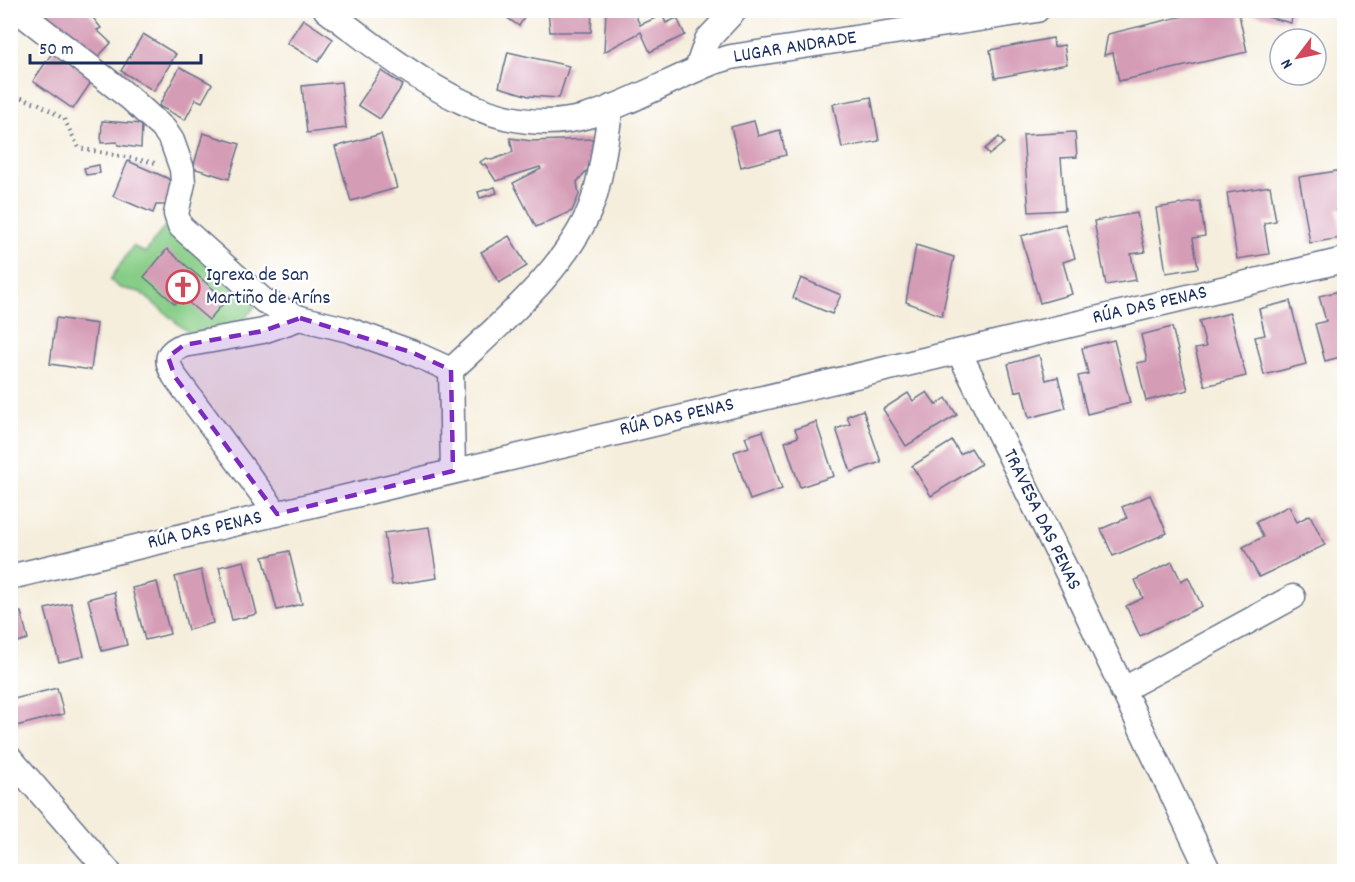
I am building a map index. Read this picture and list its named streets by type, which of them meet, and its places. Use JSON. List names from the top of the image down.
{
  "streets": {
    "street": ["LUGAR ANDRADE", "RÚA DAS PENAS", "TRAVESA DAS PENAS"]
  },
  "crossings": [
    ["RÚA DAS PENAS", "TRAVESA DAS PENAS"]
  ],
  "places": {
    "church": ["Igrexa de San Martiño de Aríns"]
  },
  "scale_bar": "50 m",
  "north": "bottom left"
}
